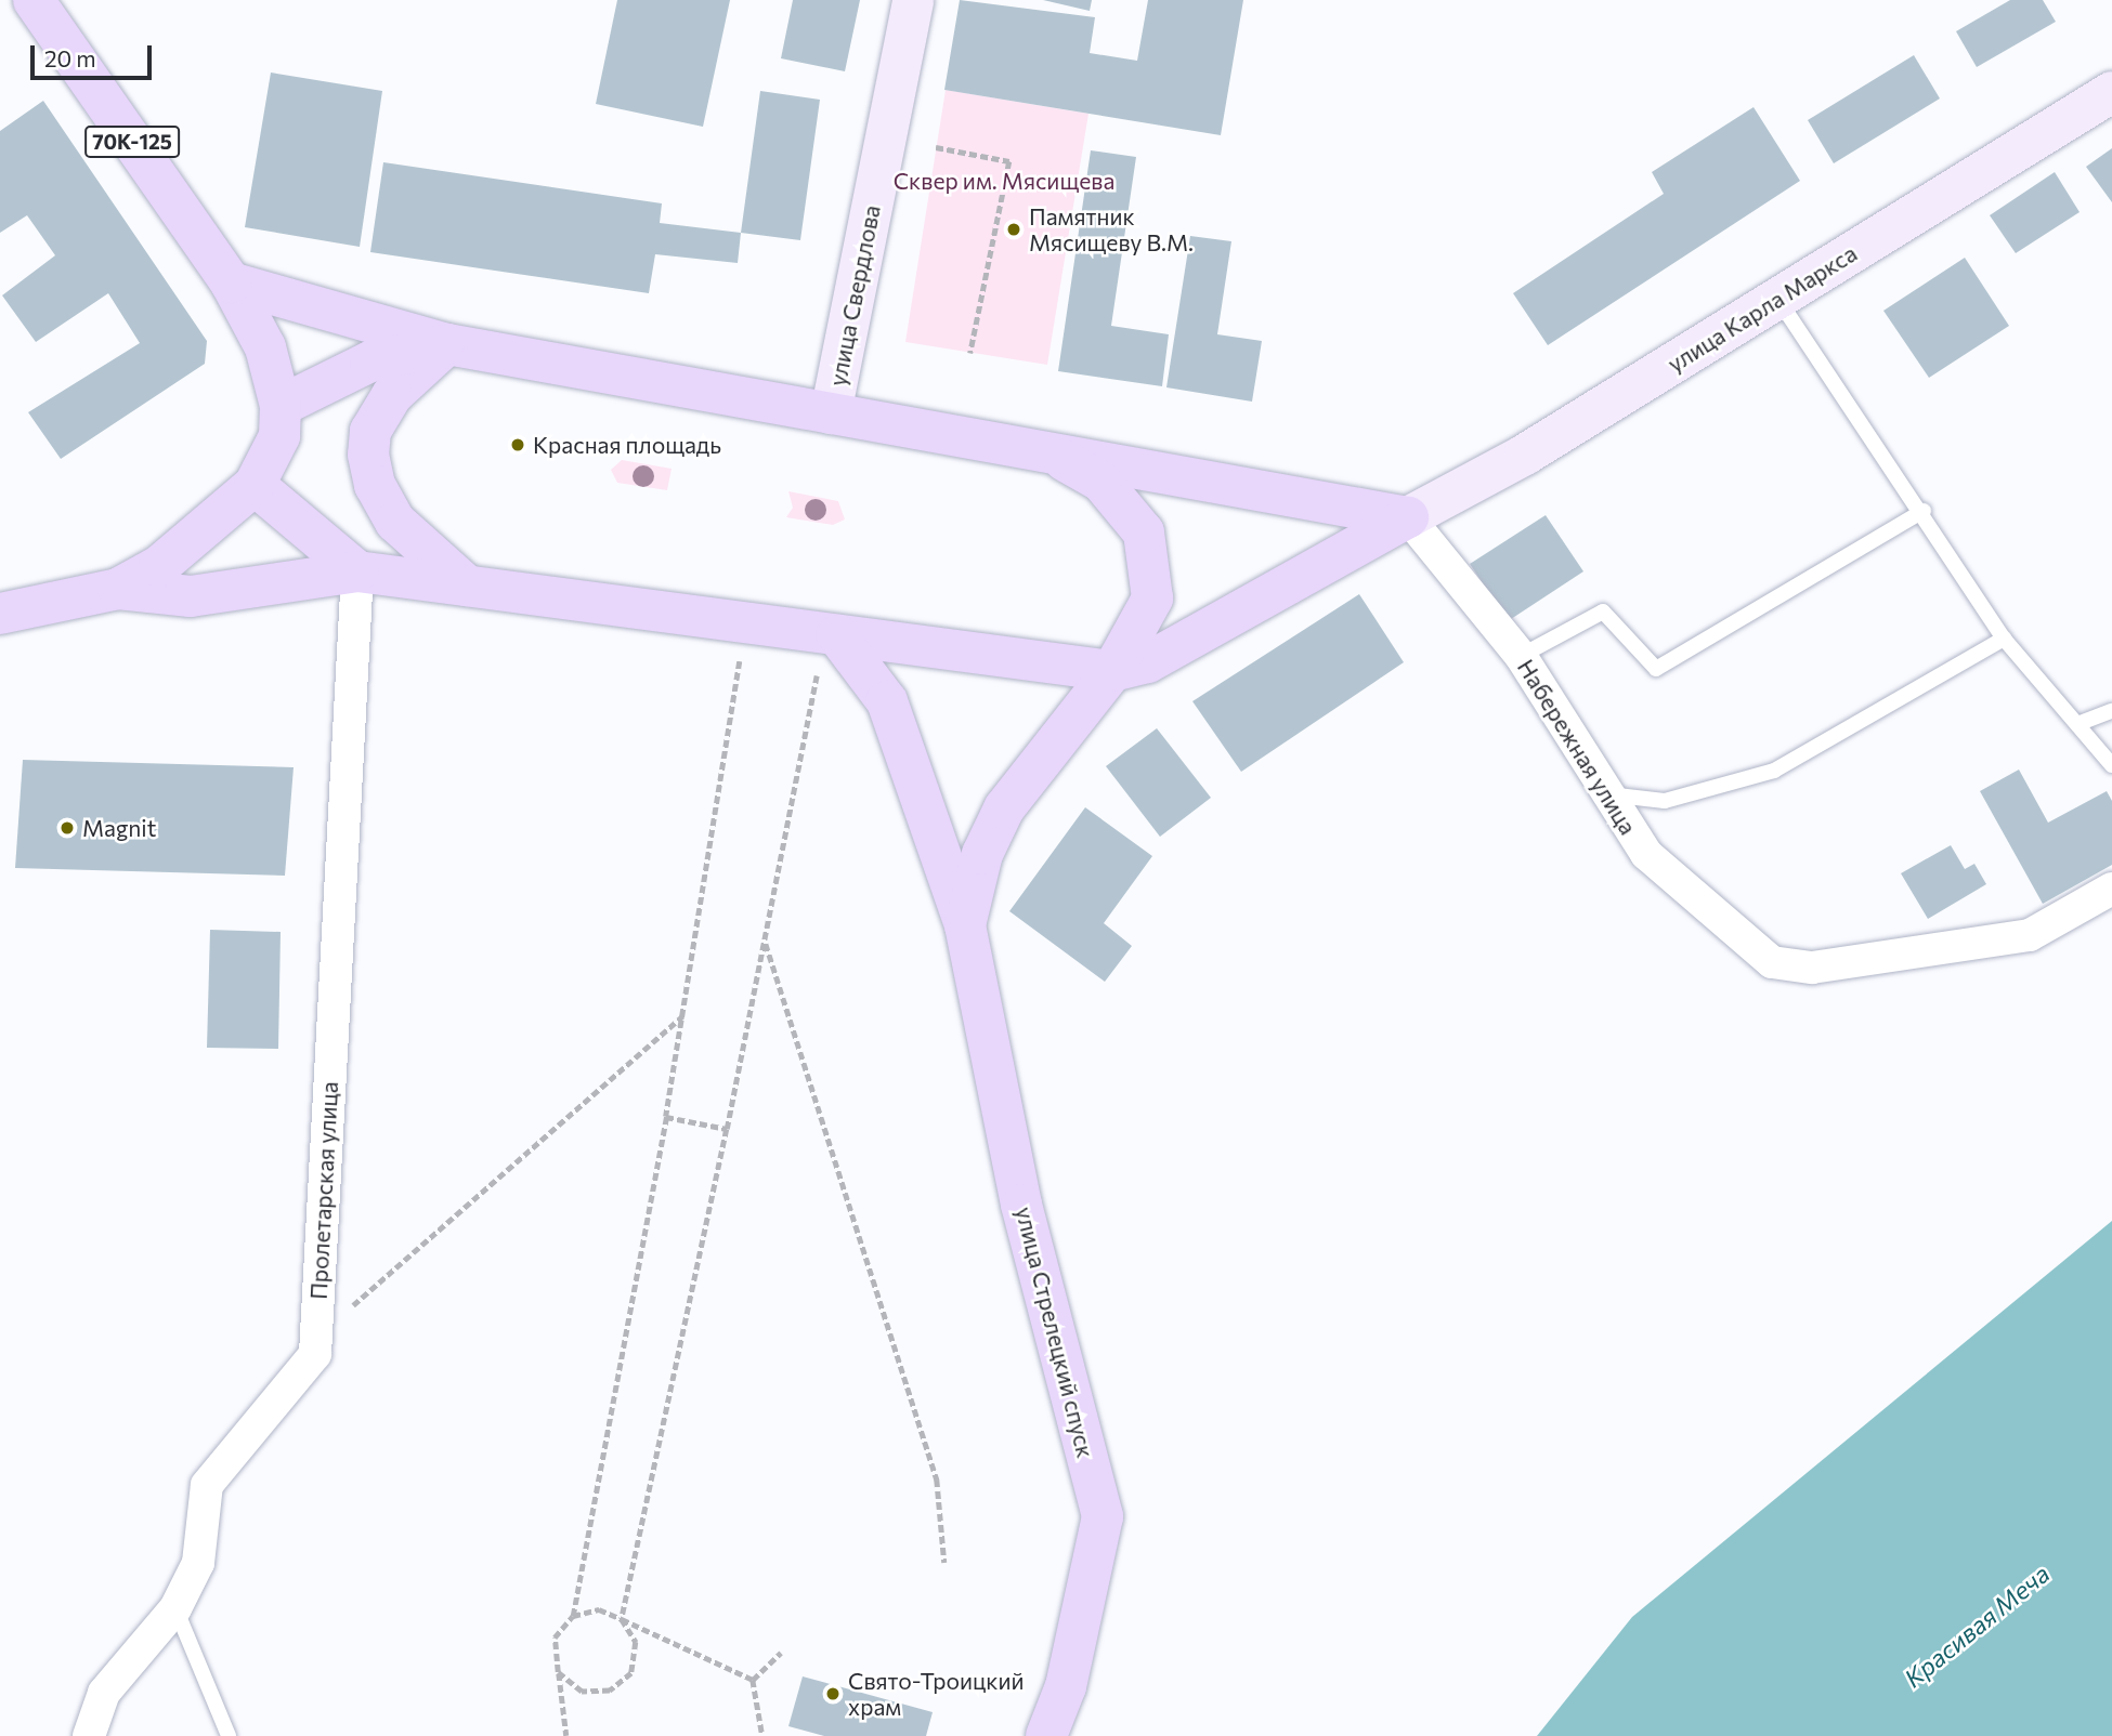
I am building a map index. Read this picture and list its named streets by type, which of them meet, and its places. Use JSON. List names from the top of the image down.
{
  "streets": {
    "main road": [
      "70К-125",
      "улица Свердлова",
      "улица Карла Маркса",
      "улица Стрелецкий спуск"
    ],
    "street": ["Набережная улица", "Пролетарская улица"]
  },
  "crossings": [
    ["улица Карла Маркса", "Набережная улица"]
  ],
  "water": ["Красивая Меча"],
  "parks": ["Сквер им. Мясищева"],
  "places": [
    "Памятник Мясищеву В.М.",
    "Красная площадь",
    "Magnit",
    "Свято-Троицкий храм"
  ],
  "scale_bar": "20 m"
}
